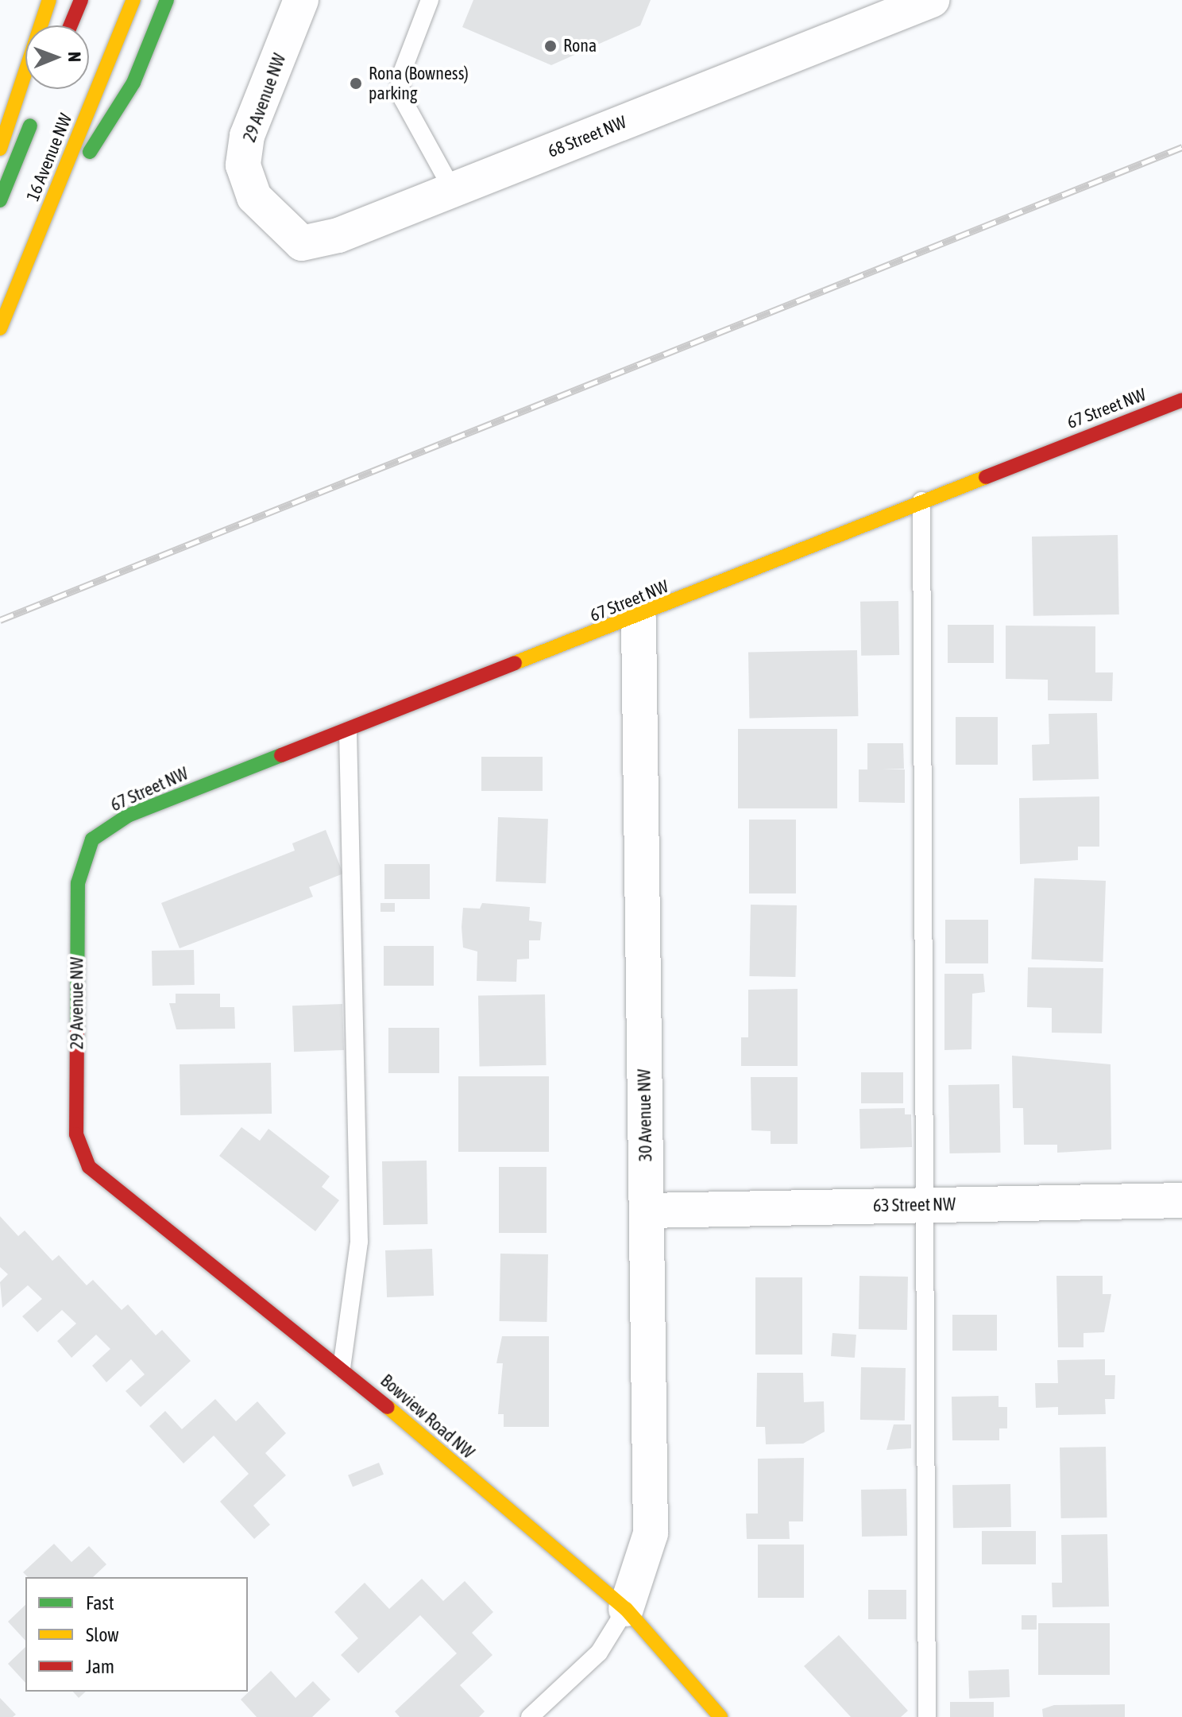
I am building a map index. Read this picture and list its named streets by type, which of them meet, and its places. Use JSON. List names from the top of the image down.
{
  "streets": {
    "main road": [
      "29 Avenue NW",
      "16 Avenue NW",
      "67 Street NW",
      "Bowview Road NW"
    ],
    "street": ["68 Street NW", "30 Avenue NW", "63 Street NW"]
  },
  "crossings": [
    ["29 Avenue NW", "68 Street NW"],
    ["29 Avenue NW", "67 Street NW"],
    ["29 Avenue NW", "Bowview Road NW"],
    ["67 Street NW", "30 Avenue NW"],
    ["30 Avenue NW", "63 Street NW"],
    ["30 Avenue NW", "Bowview Road NW"]
  ],
  "places": ["Rona", "Rona (Bowness) parking"],
  "legend": ["Fast", "Slow", "Jam"],
  "north": "right"
}
